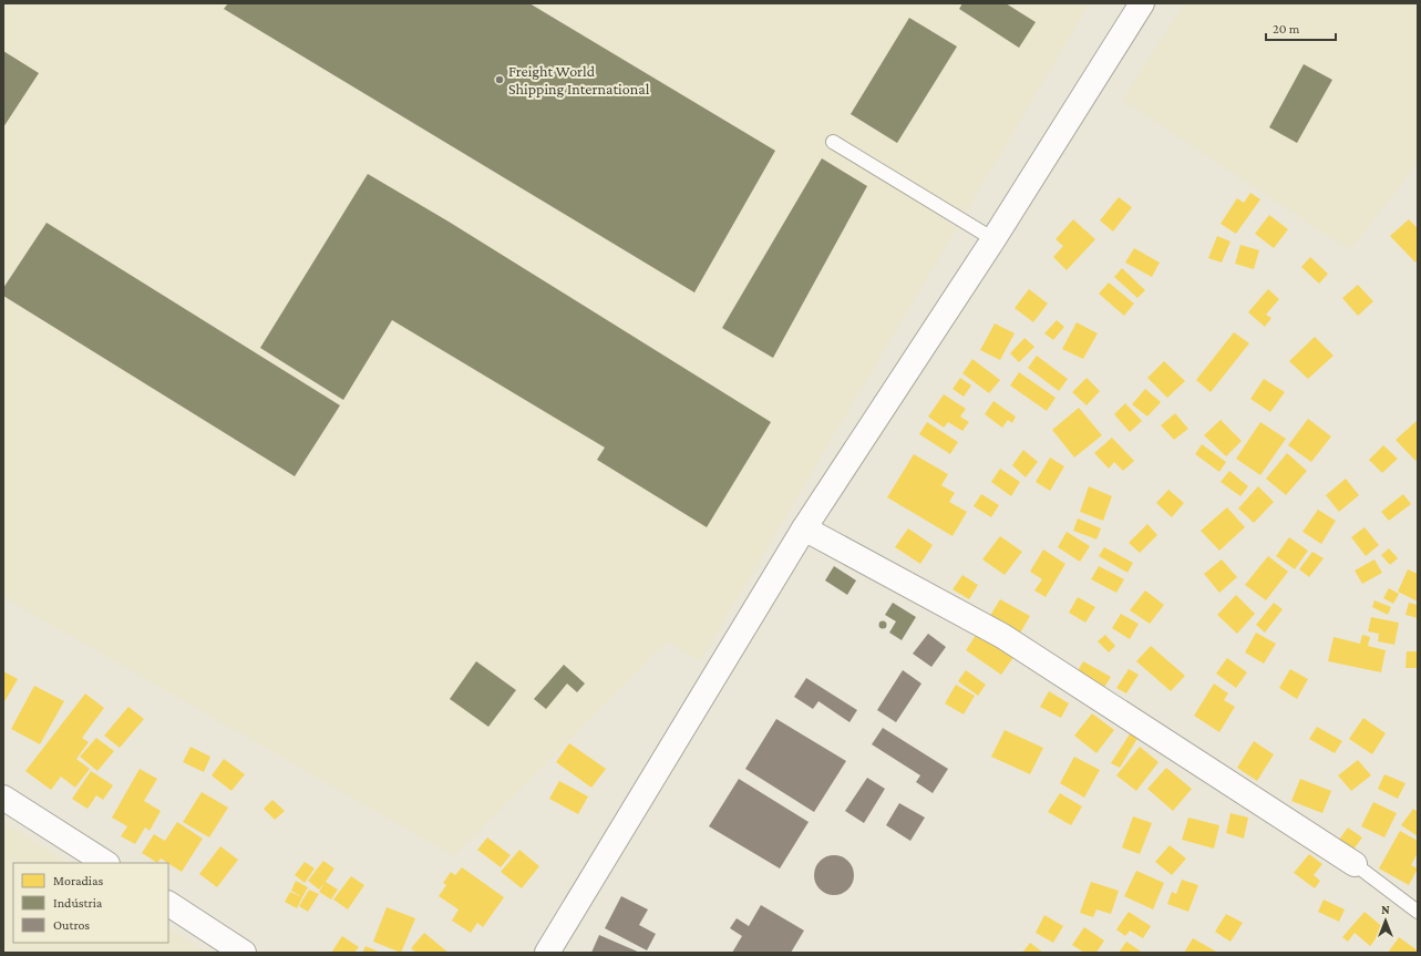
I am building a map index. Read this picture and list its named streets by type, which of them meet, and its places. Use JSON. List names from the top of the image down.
{
  "places": ["Freight World Shipping International"],
  "legend": ["Moradias", "Indústria", "Outros"],
  "scale_bar": "20 m",
  "north": "top"
}
